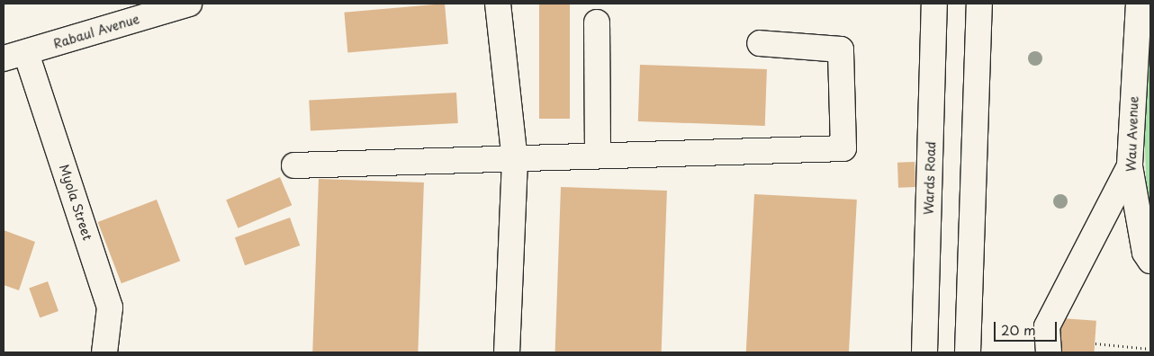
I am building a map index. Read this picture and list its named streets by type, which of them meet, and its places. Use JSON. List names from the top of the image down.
{
  "streets": {
    "street": [
      "Rabaul Avenue",
      "Wau Avenue",
      "Wards Road",
      "Myola Street"
    ]
  },
  "crossings": [
    ["Rabaul Avenue", "Myola Street"]
  ],
  "scale_bar": "20 m"
}
